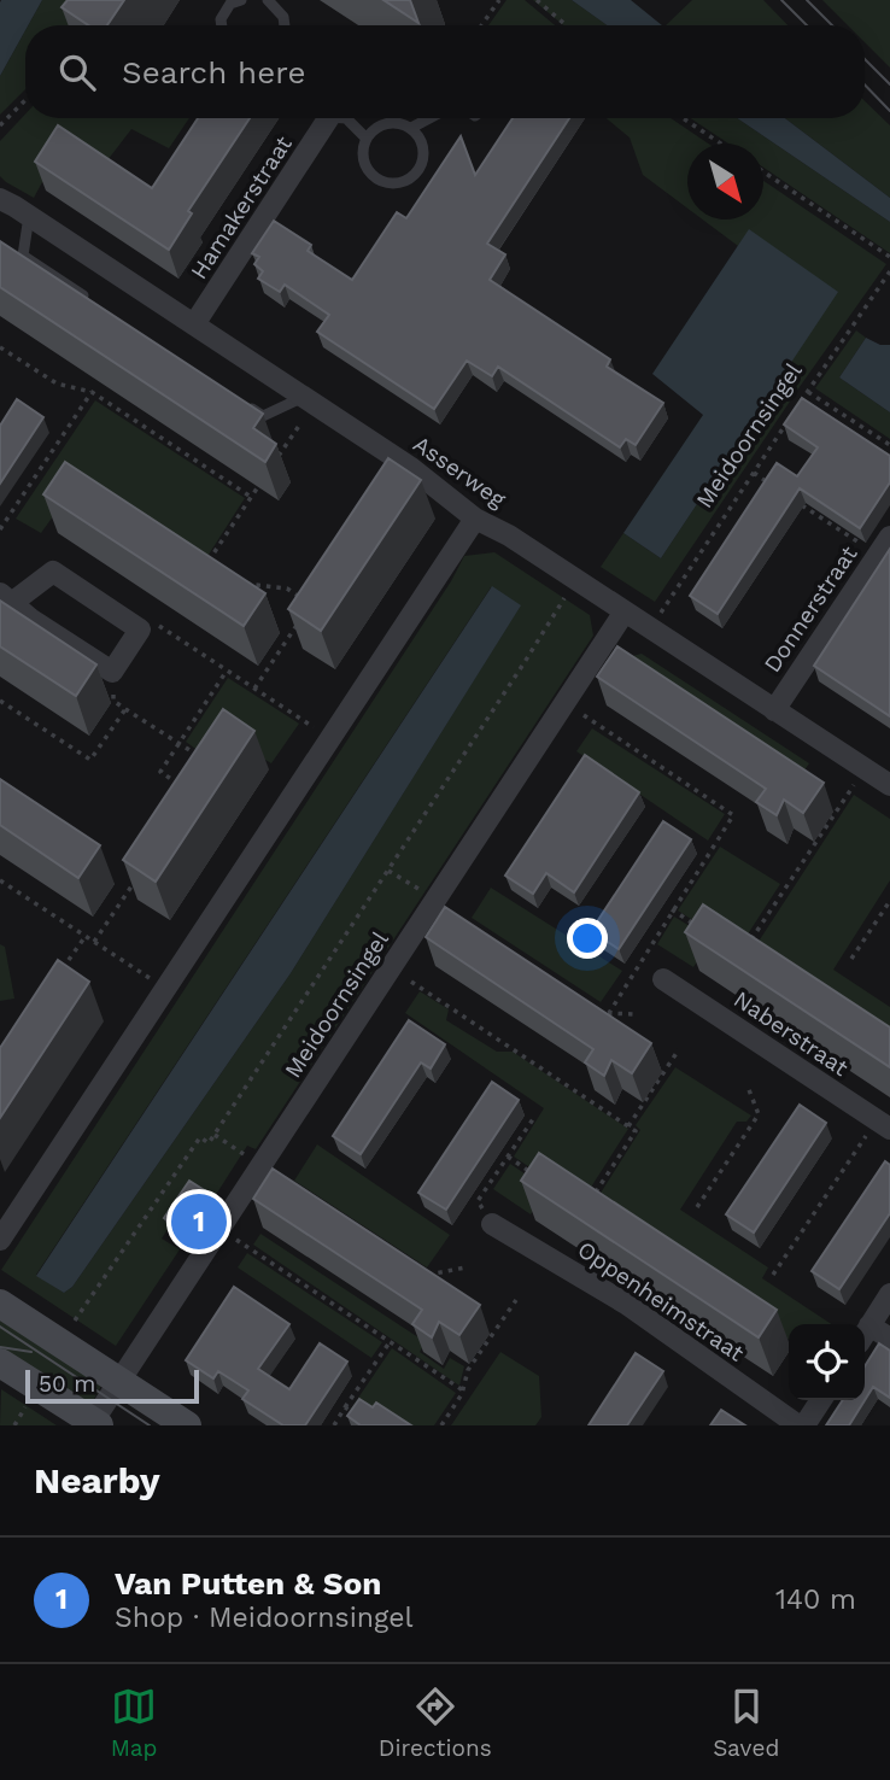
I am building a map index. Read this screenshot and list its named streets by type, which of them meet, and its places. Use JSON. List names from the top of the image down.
{
  "streets": {
    "street": [
      "Hamakerstraat",
      "Meidoornsingel",
      "Asserweg",
      "Donnerstraat",
      "Naberstraat",
      "Oppenheimstraat"
    ]
  },
  "crossings": [
    ["Hamakerstraat", "Asserweg"],
    ["Meidoornsingel", "Asserweg"],
    ["Asserweg", "Donnerstraat"]
  ],
  "scale_bar": "50 m",
  "north": "bottom right",
  "page": {
    "search": "Search here",
    "pins": "1",
    "scale": "50 m",
    "heading": "Nearby",
    "list": [
      {
        "mark": "1",
        "name": "Van Putten & Son",
        "note": "Shop · Meidoornsingel",
        "value": "140 m"
      }
    ],
    "nav": ["Map", "Directions", "Saved"]
  }
}
